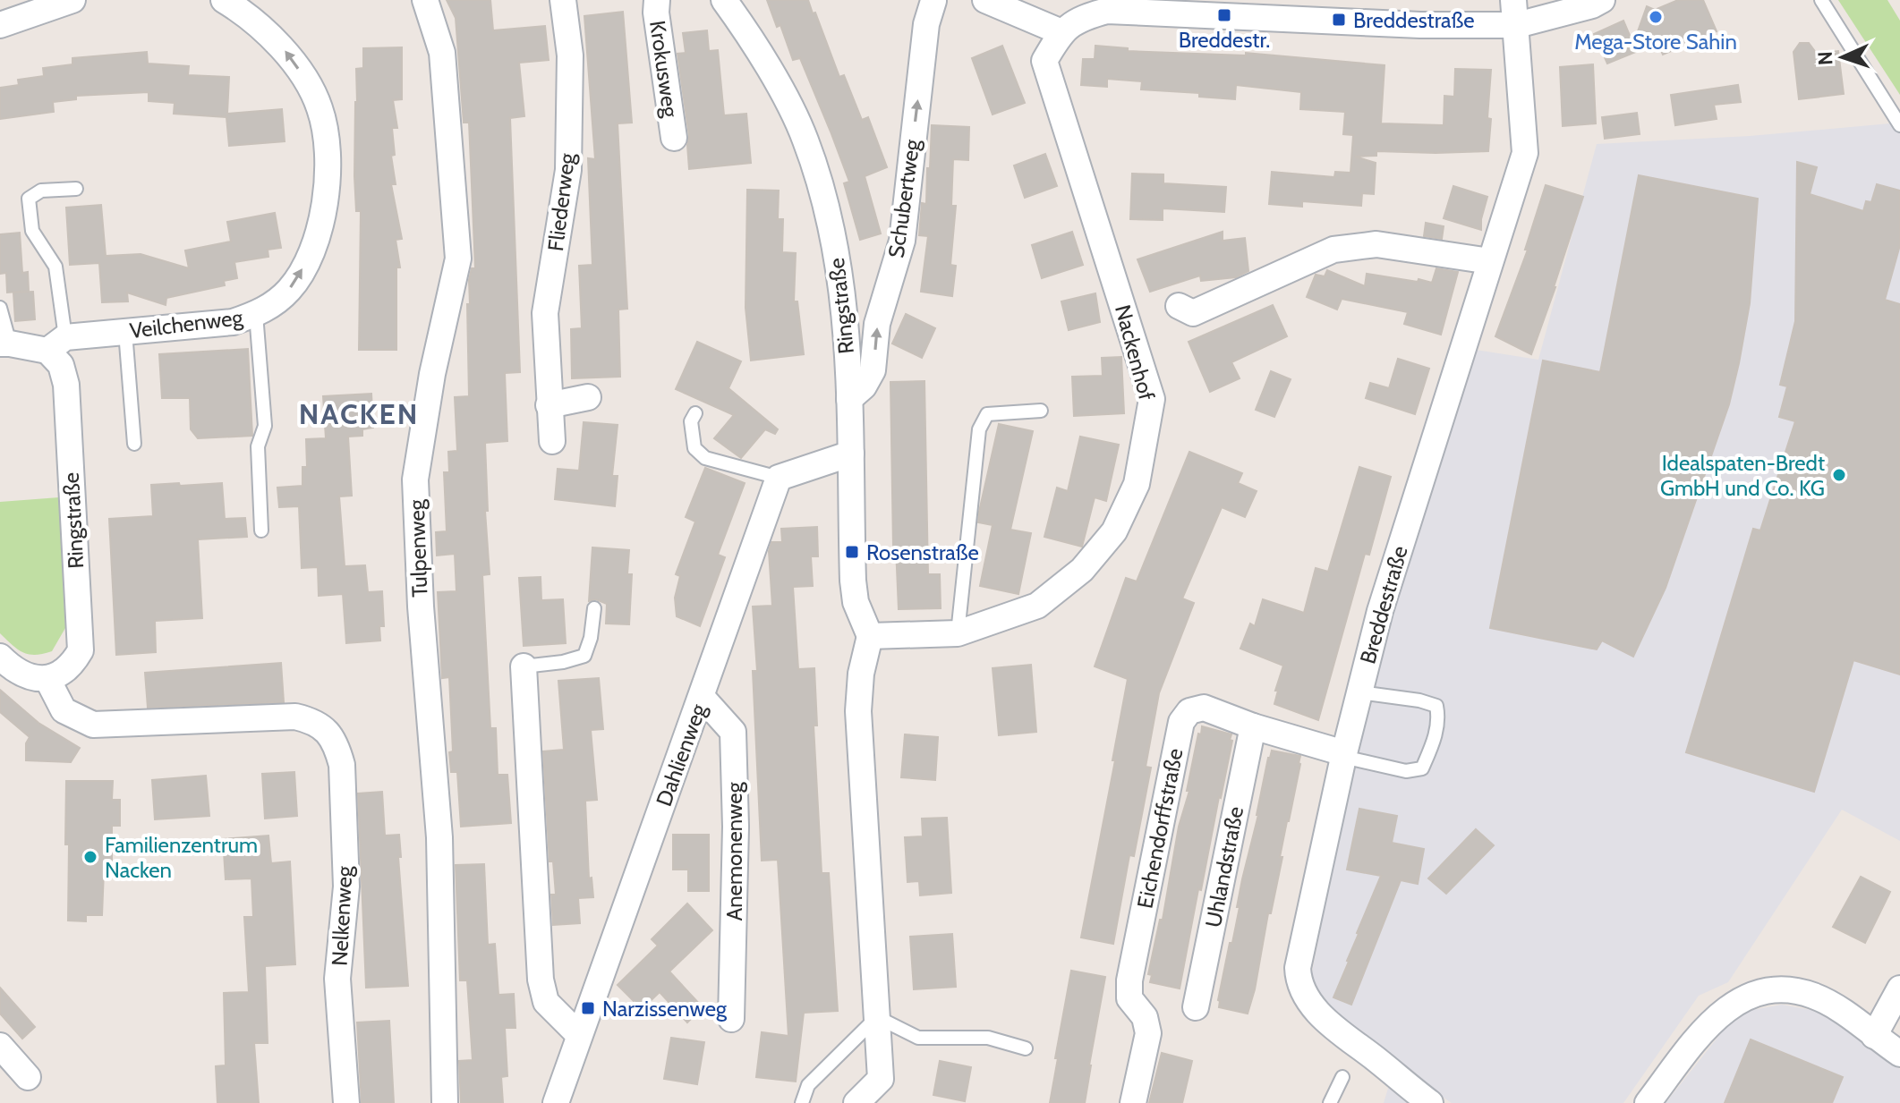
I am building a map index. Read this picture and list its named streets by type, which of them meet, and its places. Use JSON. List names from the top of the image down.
{
  "streets": {
    "street": [
      "Krokusweg",
      "Schubertweg",
      "Fliederweg",
      "Ringstraße",
      "Veilchenweg",
      "Nackenhof",
      "Tulpenweg",
      "Breddestraße",
      "Dahlienweg",
      "Eichendorffstraße",
      "Anemonenweg",
      "Uhlandstraße",
      "Nelkenweg"
    ]
  },
  "crossings": [
    ["Schubertweg", "Ringstraße"],
    ["Ringstraße", "Veilchenweg"],
    ["Ringstraße", "Nackenhof"],
    ["Ringstraße", "Nelkenweg"],
    ["Breddestraße", "Eichendorffstraße"],
    ["Dahlienweg", "Anemonenweg"],
    ["Eichendorffstraße", "Uhlandstraße"]
  ],
  "one_way": ["Schubertweg", "Veilchenweg"],
  "districts": ["NACKEN"],
  "places": {
    "transit": [
      "Breddestr.",
      "Breddestraße",
      "Rosenstraße",
      "Narzissenweg"
    ],
    "other": ["Mega-Store Sahin", "Idealspaten-Bredt GmbH und Co. KG", "Familienzentrum Nacken"]
  },
  "north": "left"
}
